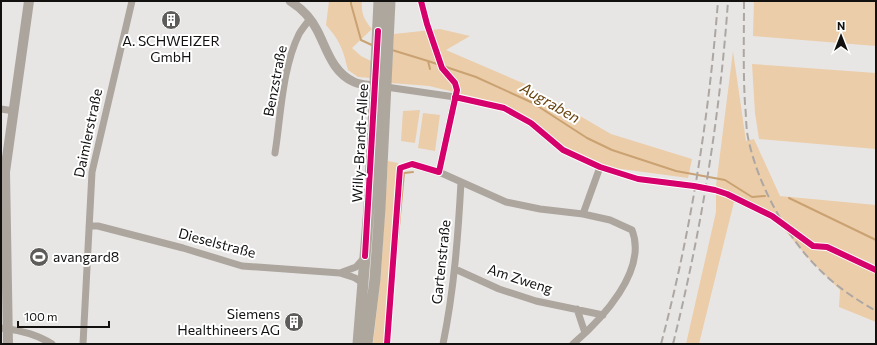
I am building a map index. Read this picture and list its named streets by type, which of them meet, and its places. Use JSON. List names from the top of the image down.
{
  "streets": {
    "main road": ["Willy-Brandt-Allee"],
    "street": [
      "Benzstraße",
      "Daimlerstraße",
      "Dieselstraße",
      "Gartenstraße",
      "Am Zweng"
    ]
  },
  "crossings": [
    ["Daimlerstraße", "Dieselstraße"],
    ["Willy-Brandt-Allee", "Dieselstraße"],
    ["Gartenstraße", "Am Zweng"]
  ],
  "water": ["Augraben"],
  "places": {
    "building": ["A. SCHWEIZER GmbH", "Siemens Healthineers AG"],
    "sports": ["avangard8"]
  },
  "scale_bar": "100 m",
  "north": "top"
}
